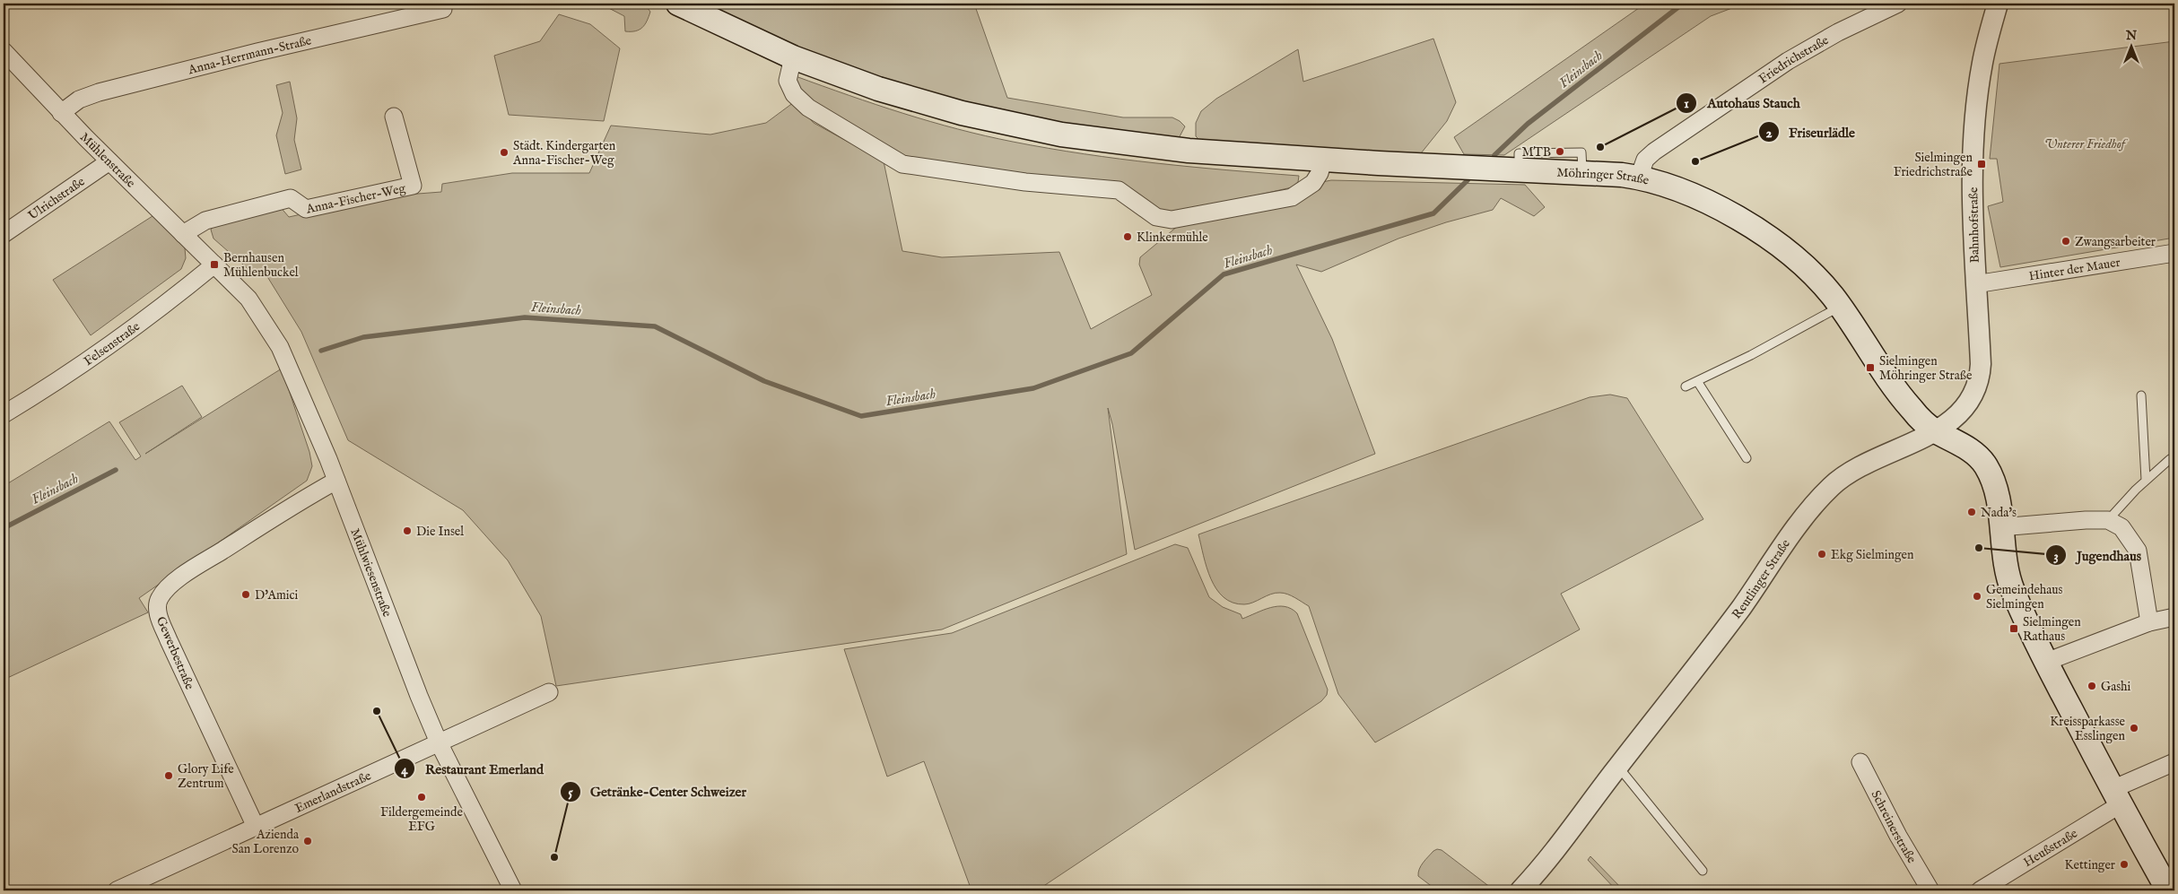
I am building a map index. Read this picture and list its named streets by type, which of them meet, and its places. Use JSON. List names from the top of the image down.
{
  "streets": {
    "main road": ["Möhringer Straße"],
    "street": [
      "Anna-Herrmann-Straße",
      "Friedrichstraße",
      "Mühlenstraße",
      "Anna-Fischer-Weg",
      "Ulrichstraße",
      "Bahnhofstraße",
      "Hinter der Mauer",
      "Felsenstraße",
      "Mühlwiesenstraße",
      "Reutlinger Straße",
      "Gewerbestraße",
      "Emerlandstraße",
      "Schreinerstraße",
      "Heußstraße"
    ]
  },
  "crossings": [
    ["Anna-Herrmann-Straße", "Mühlenstraße"],
    ["Friedrichstraße", "Möhringer Straße"],
    ["Mühlenstraße", "Anna-Fischer-Weg"],
    ["Mühlenstraße", "Ulrichstraße"],
    ["Mühlenstraße", "Felsenstraße"],
    ["Mühlenstraße", "Mühlwiesenstraße"],
    ["Möhringer Straße", "Bahnhofstraße"],
    ["Möhringer Straße", "Reutlinger Straße"],
    ["Möhringer Straße", "Heußstraße"],
    ["Bahnhofstraße", "Hinter der Mauer"],
    ["Bahnhofstraße", "Reutlinger Straße"],
    ["Felsenstraße", "Mühlwiesenstraße"],
    ["Mühlwiesenstraße", "Gewerbestraße"],
    ["Mühlwiesenstraße", "Emerlandstraße"],
    ["Gewerbestraße", "Emerlandstraße"]
  ],
  "water": ["Fleinsbach"],
  "parks": ["Unterer Friedhof"],
  "places": {
    "other": [
      "Autohaus Stauch",
      "MTB",
      "Städt. Kindergarten Anna-Fischer-Weg",
      "Friseurlädle",
      "Klinkermühle",
      "Zwangsarbeiter",
      "Nada's",
      "Die Insel",
      "Jugendhaus",
      "Ekg Sielmingen",
      "D'Amici",
      "Gemeindehaus Sielmingen",
      "Gashi",
      "Restaurant Emerland",
      "Kreissparkasse Esslingen",
      "Glory Life Zentrum",
      "Fildergemeinde EFG",
      "Azienda San Lorenzo",
      "Getränke-Center Schweizer",
      "Kettinger"
    ],
    "transit": [
      "Sielmingen Friedrichstraße",
      "Bernhausen Mühlenbuckel",
      "Sielmingen Möhringer Straße",
      "Sielmingen Rathaus"
    ]
  },
  "north": "top"
}
